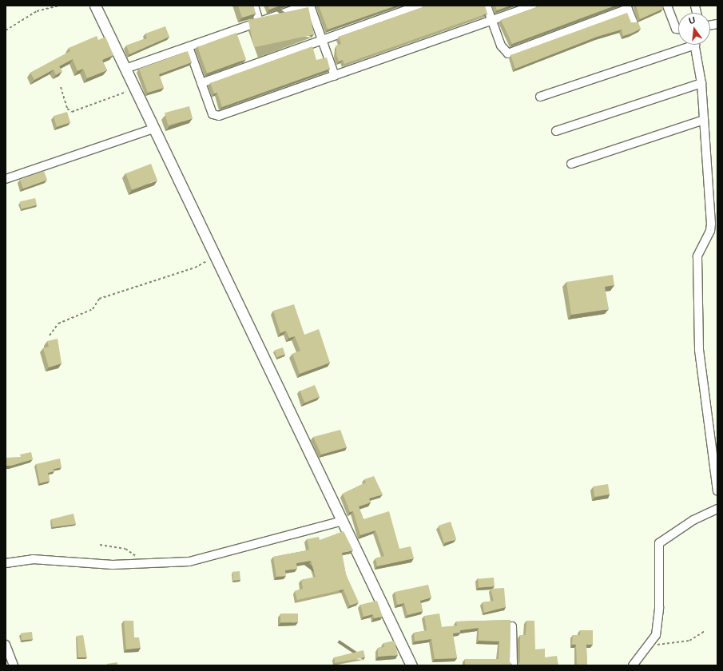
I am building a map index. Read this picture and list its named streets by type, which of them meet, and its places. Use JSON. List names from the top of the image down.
{
  "north": "top"
}
